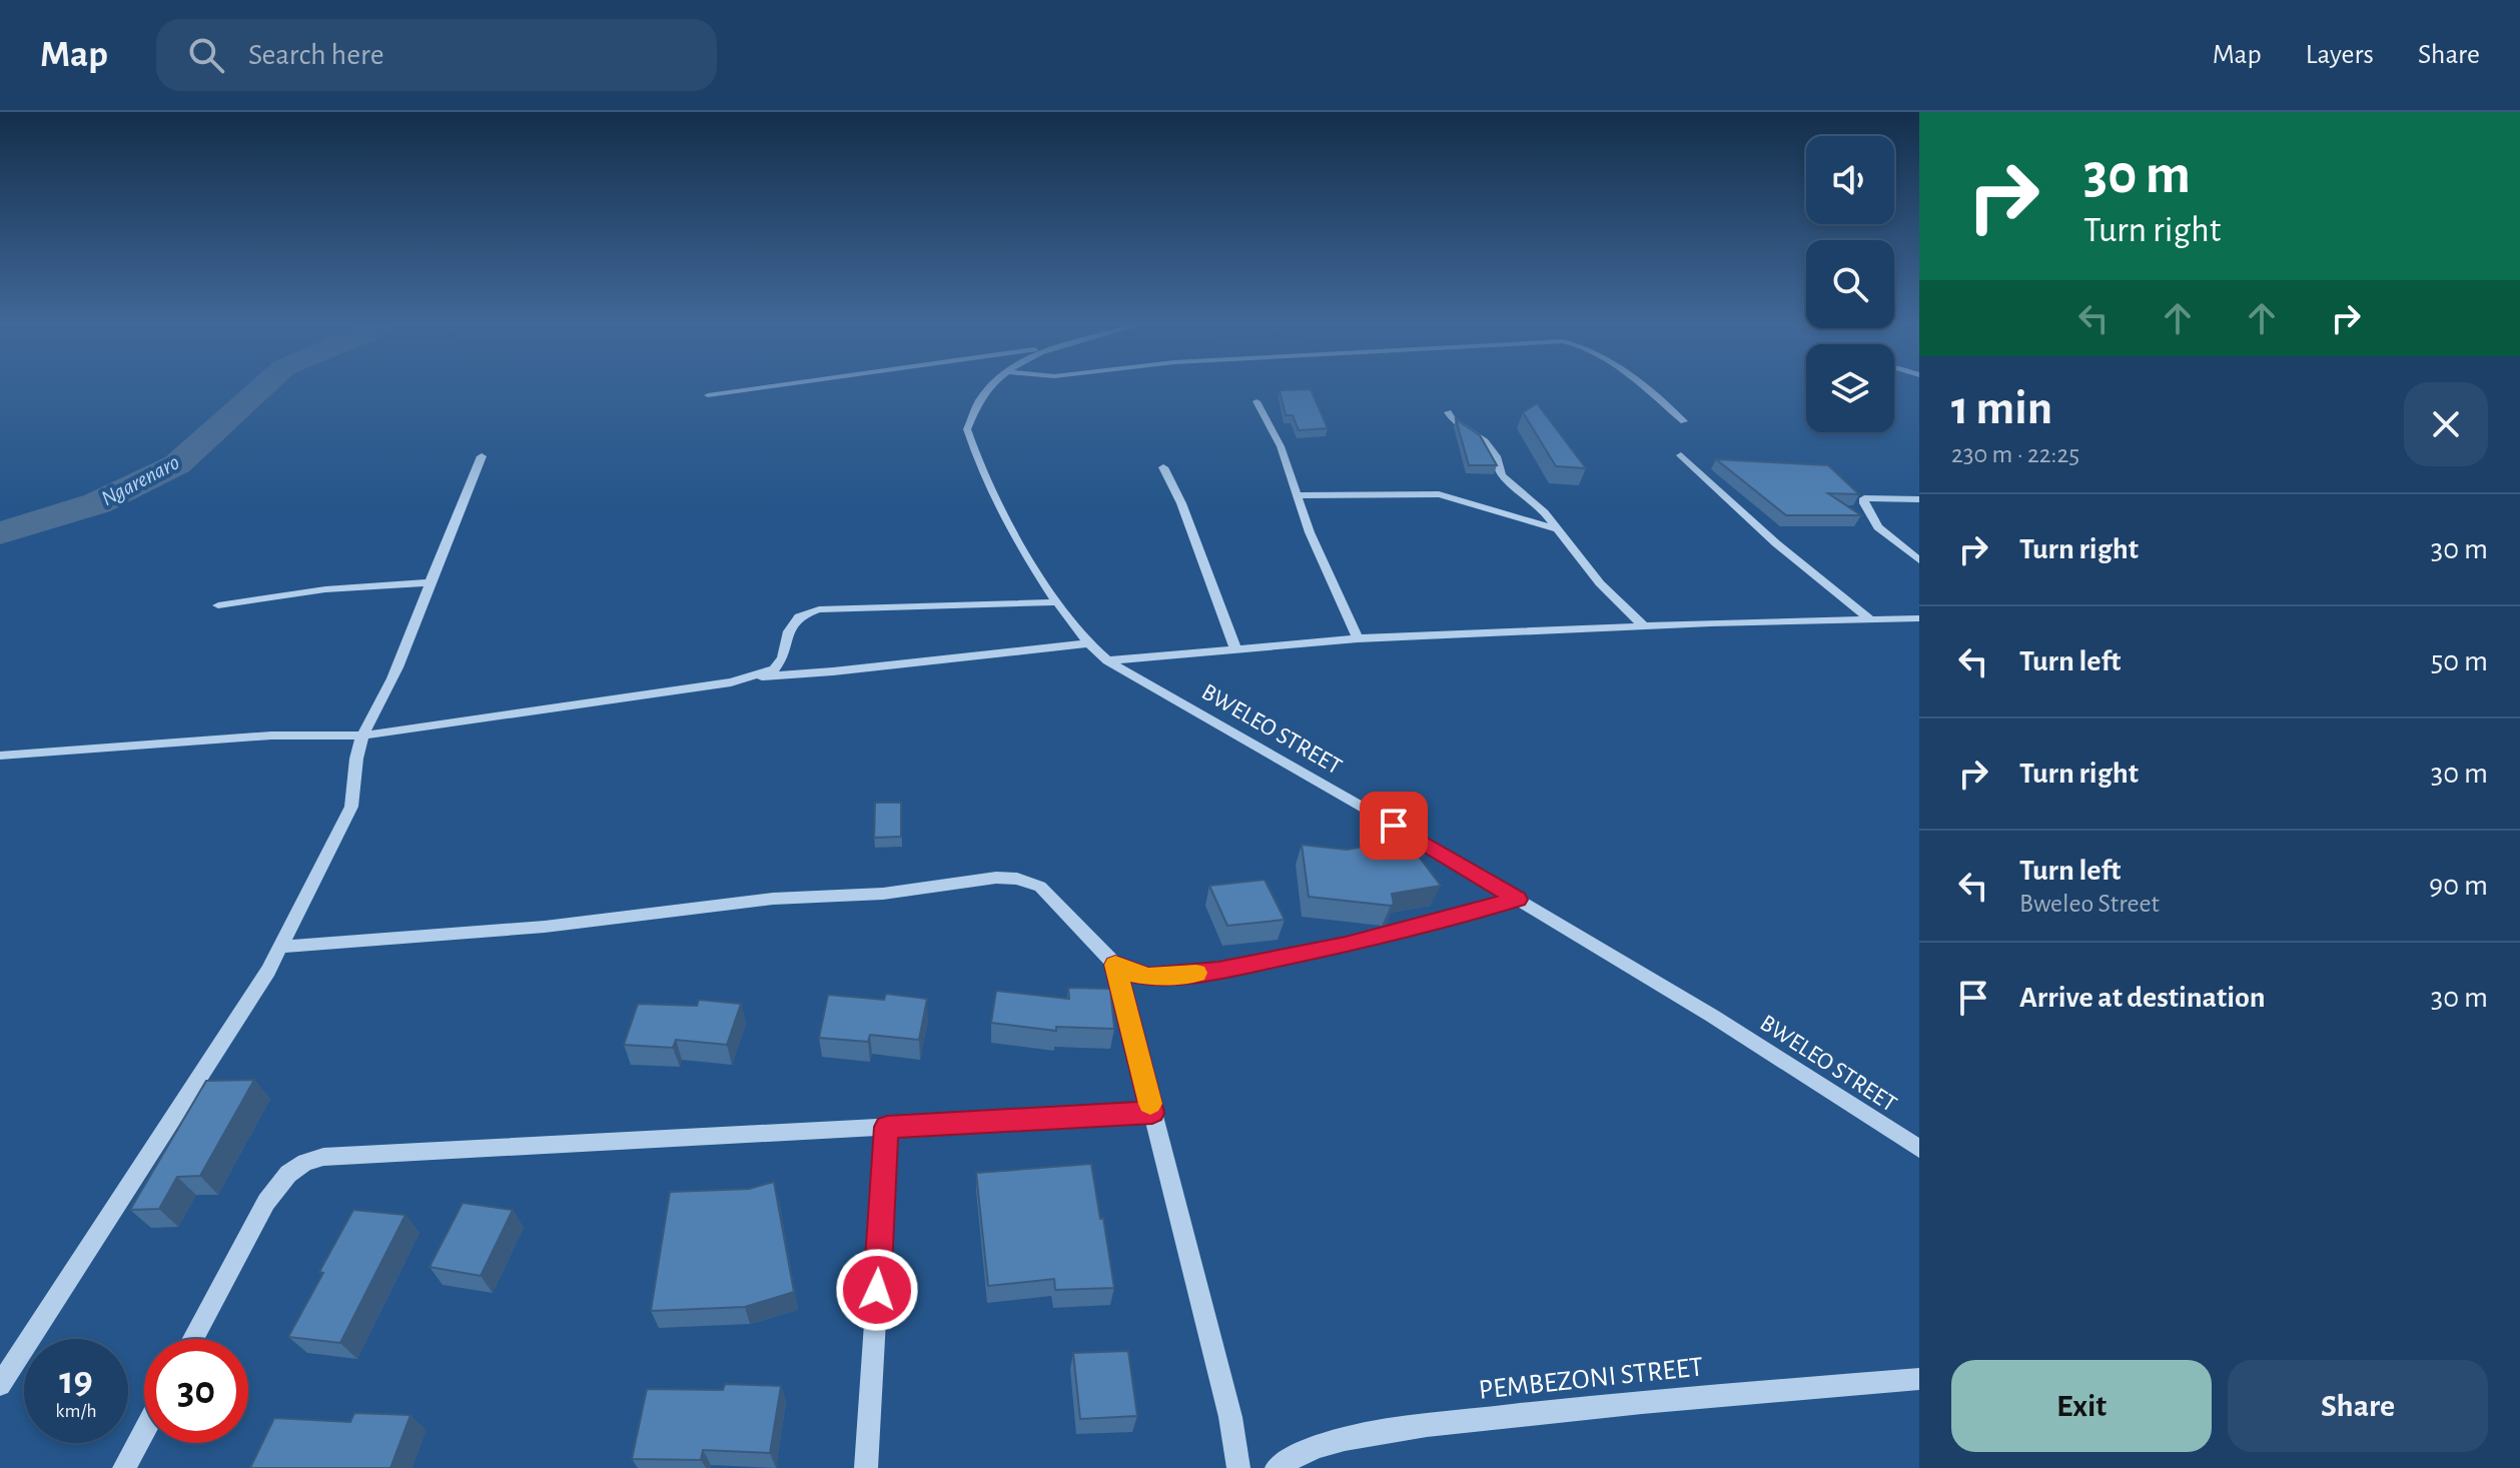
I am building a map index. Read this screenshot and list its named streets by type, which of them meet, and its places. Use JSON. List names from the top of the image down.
{
  "streets": {
    "street": ["BWELEO STREET", "PEMBEZONI STREET"]
  },
  "water": ["Ngarenaro"],
  "page": {
    "header": "Map",
    "search": "Search here",
    "nav": ["Map", "Layers", "Share"],
    "turn": ["30 m", "Turn right"],
    "heading": ["1 min", "230 m · 22:25"],
    "list": [
      {
        "name": "Turn right",
        "value": "30 m"
      },
      {
        "name": "Turn left",
        "value": "50 m"
      },
      {
        "name": "Turn right",
        "value": "30 m"
      },
      {
        "name": "Turn left",
        "note": "Bweleo Street",
        "value": "90 m"
      },
      {
        "name": "Arrive at destination",
        "value": "30 m"
      }
    ],
    "speed": "19 km/h",
    "limit": "30",
    "buttons": ["Exit", "Share"]
  }
}
